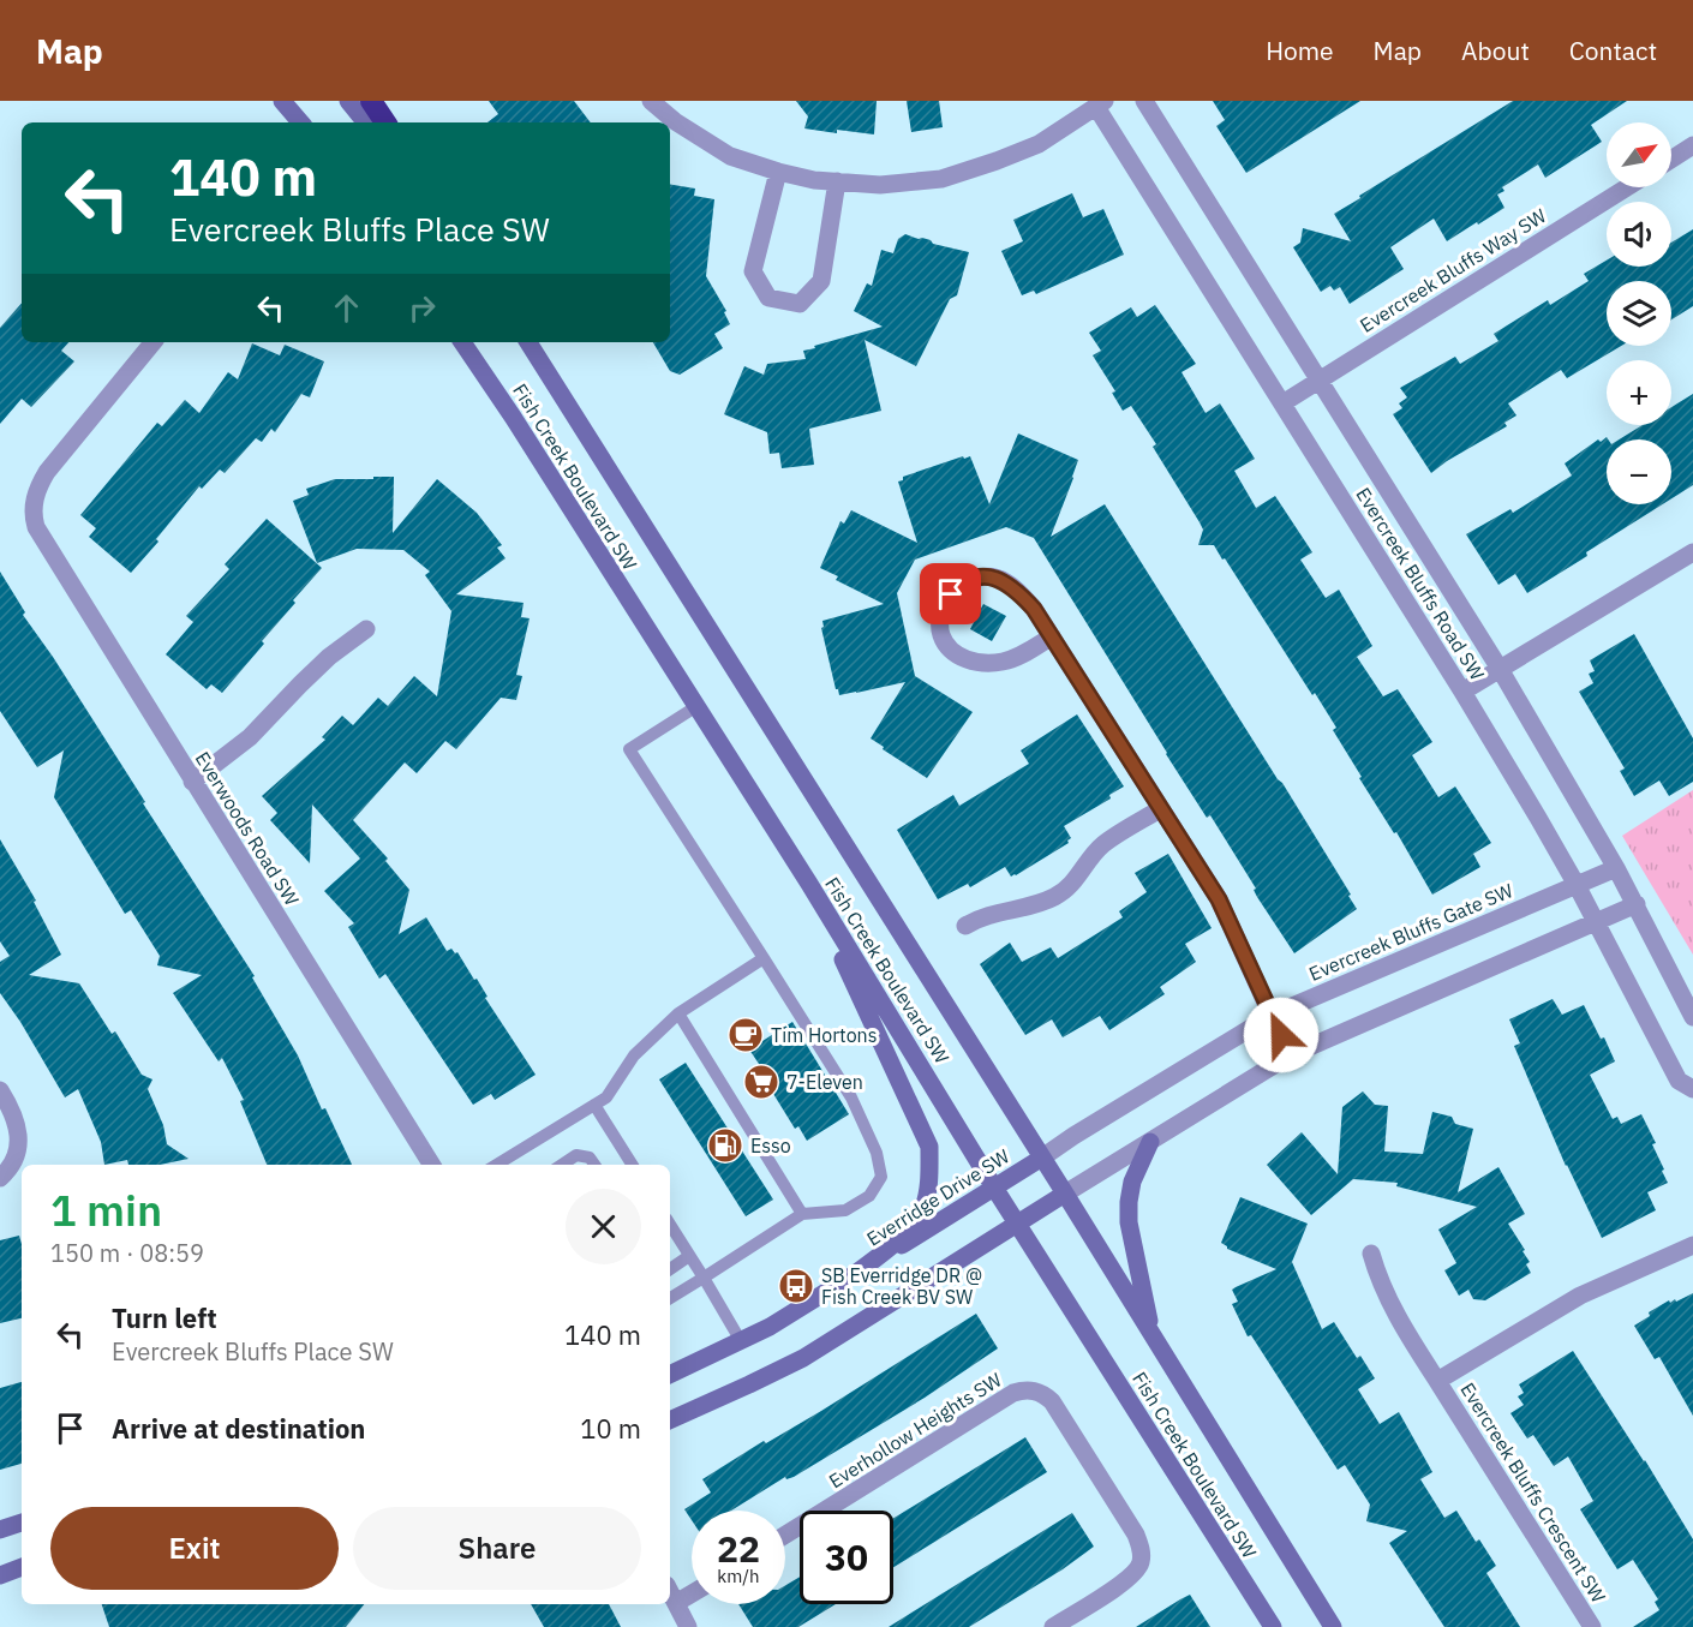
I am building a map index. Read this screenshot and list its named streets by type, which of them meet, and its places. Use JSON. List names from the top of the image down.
{
  "streets": {
    "main road": ["Fish Creek Boulevard SW", "Everridge Drive SW"],
    "street": [
      "Evercreek Bluffs Way SW",
      "Evercreek Bluffs Road SW",
      "Everwoods Road SW",
      "Evercreek Bluffs Gate SW",
      "Everhollow Heights SW",
      "Evercreek Bluffs Crescent SW"
    ]
  },
  "crossings": [
    ["Evercreek Bluffs Way SW", "Evercreek Bluffs Road SW"],
    ["Fish Creek Boulevard SW", "Evercreek Bluffs Gate SW"],
    ["Fish Creek Boulevard SW", "Everridge Drive SW"],
    ["Evercreek Bluffs Road SW", "Evercreek Bluffs Gate SW"],
    ["Evercreek Bluffs Gate SW", "Everridge Drive SW"]
  ],
  "places": {
    "cafe": ["Tim Hortons"],
    "supermarket": ["7-Eleven"],
    "fuel station": ["Esso"],
    "bus stop": ["SB Everridge DR @ Fish Creek BV SW"]
  },
  "north": "top right",
  "page": {
    "header": "Map",
    "nav": [
      "Home",
      "Map",
      "About",
      "Contact"
    ],
    "map_buttons": ["+", "−"],
    "turn": ["140 m", "Evercreek Bluffs Place SW"],
    "heading": ["1 min", "150 m · 08:59"],
    "list": [
      {
        "name": "Turn left",
        "note": "Evercreek Bluffs Place SW",
        "value": "140 m"
      },
      {
        "name": "Arrive at destination",
        "value": "10 m"
      }
    ],
    "buttons": ["Exit", "Share"],
    "speed": "22 km/h",
    "limit": "30"
  }
}
